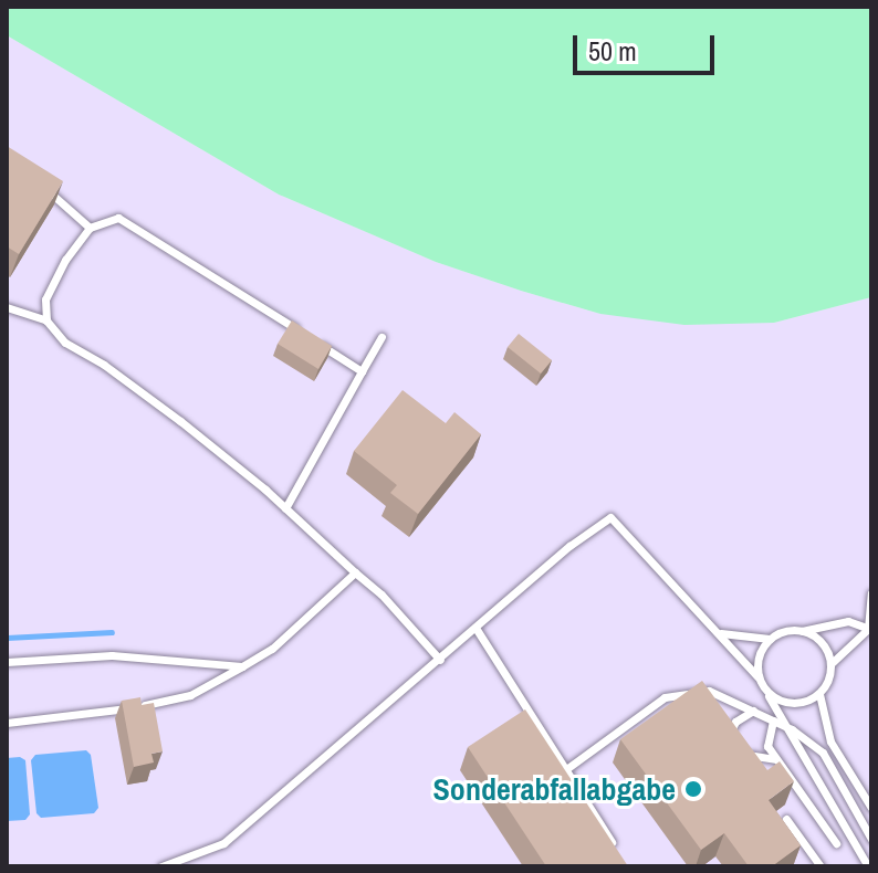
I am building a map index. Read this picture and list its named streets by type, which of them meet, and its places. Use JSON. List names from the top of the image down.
{
  "places": ["Sonderabfallabgabe"],
  "scale_bar": "50 m"
}
